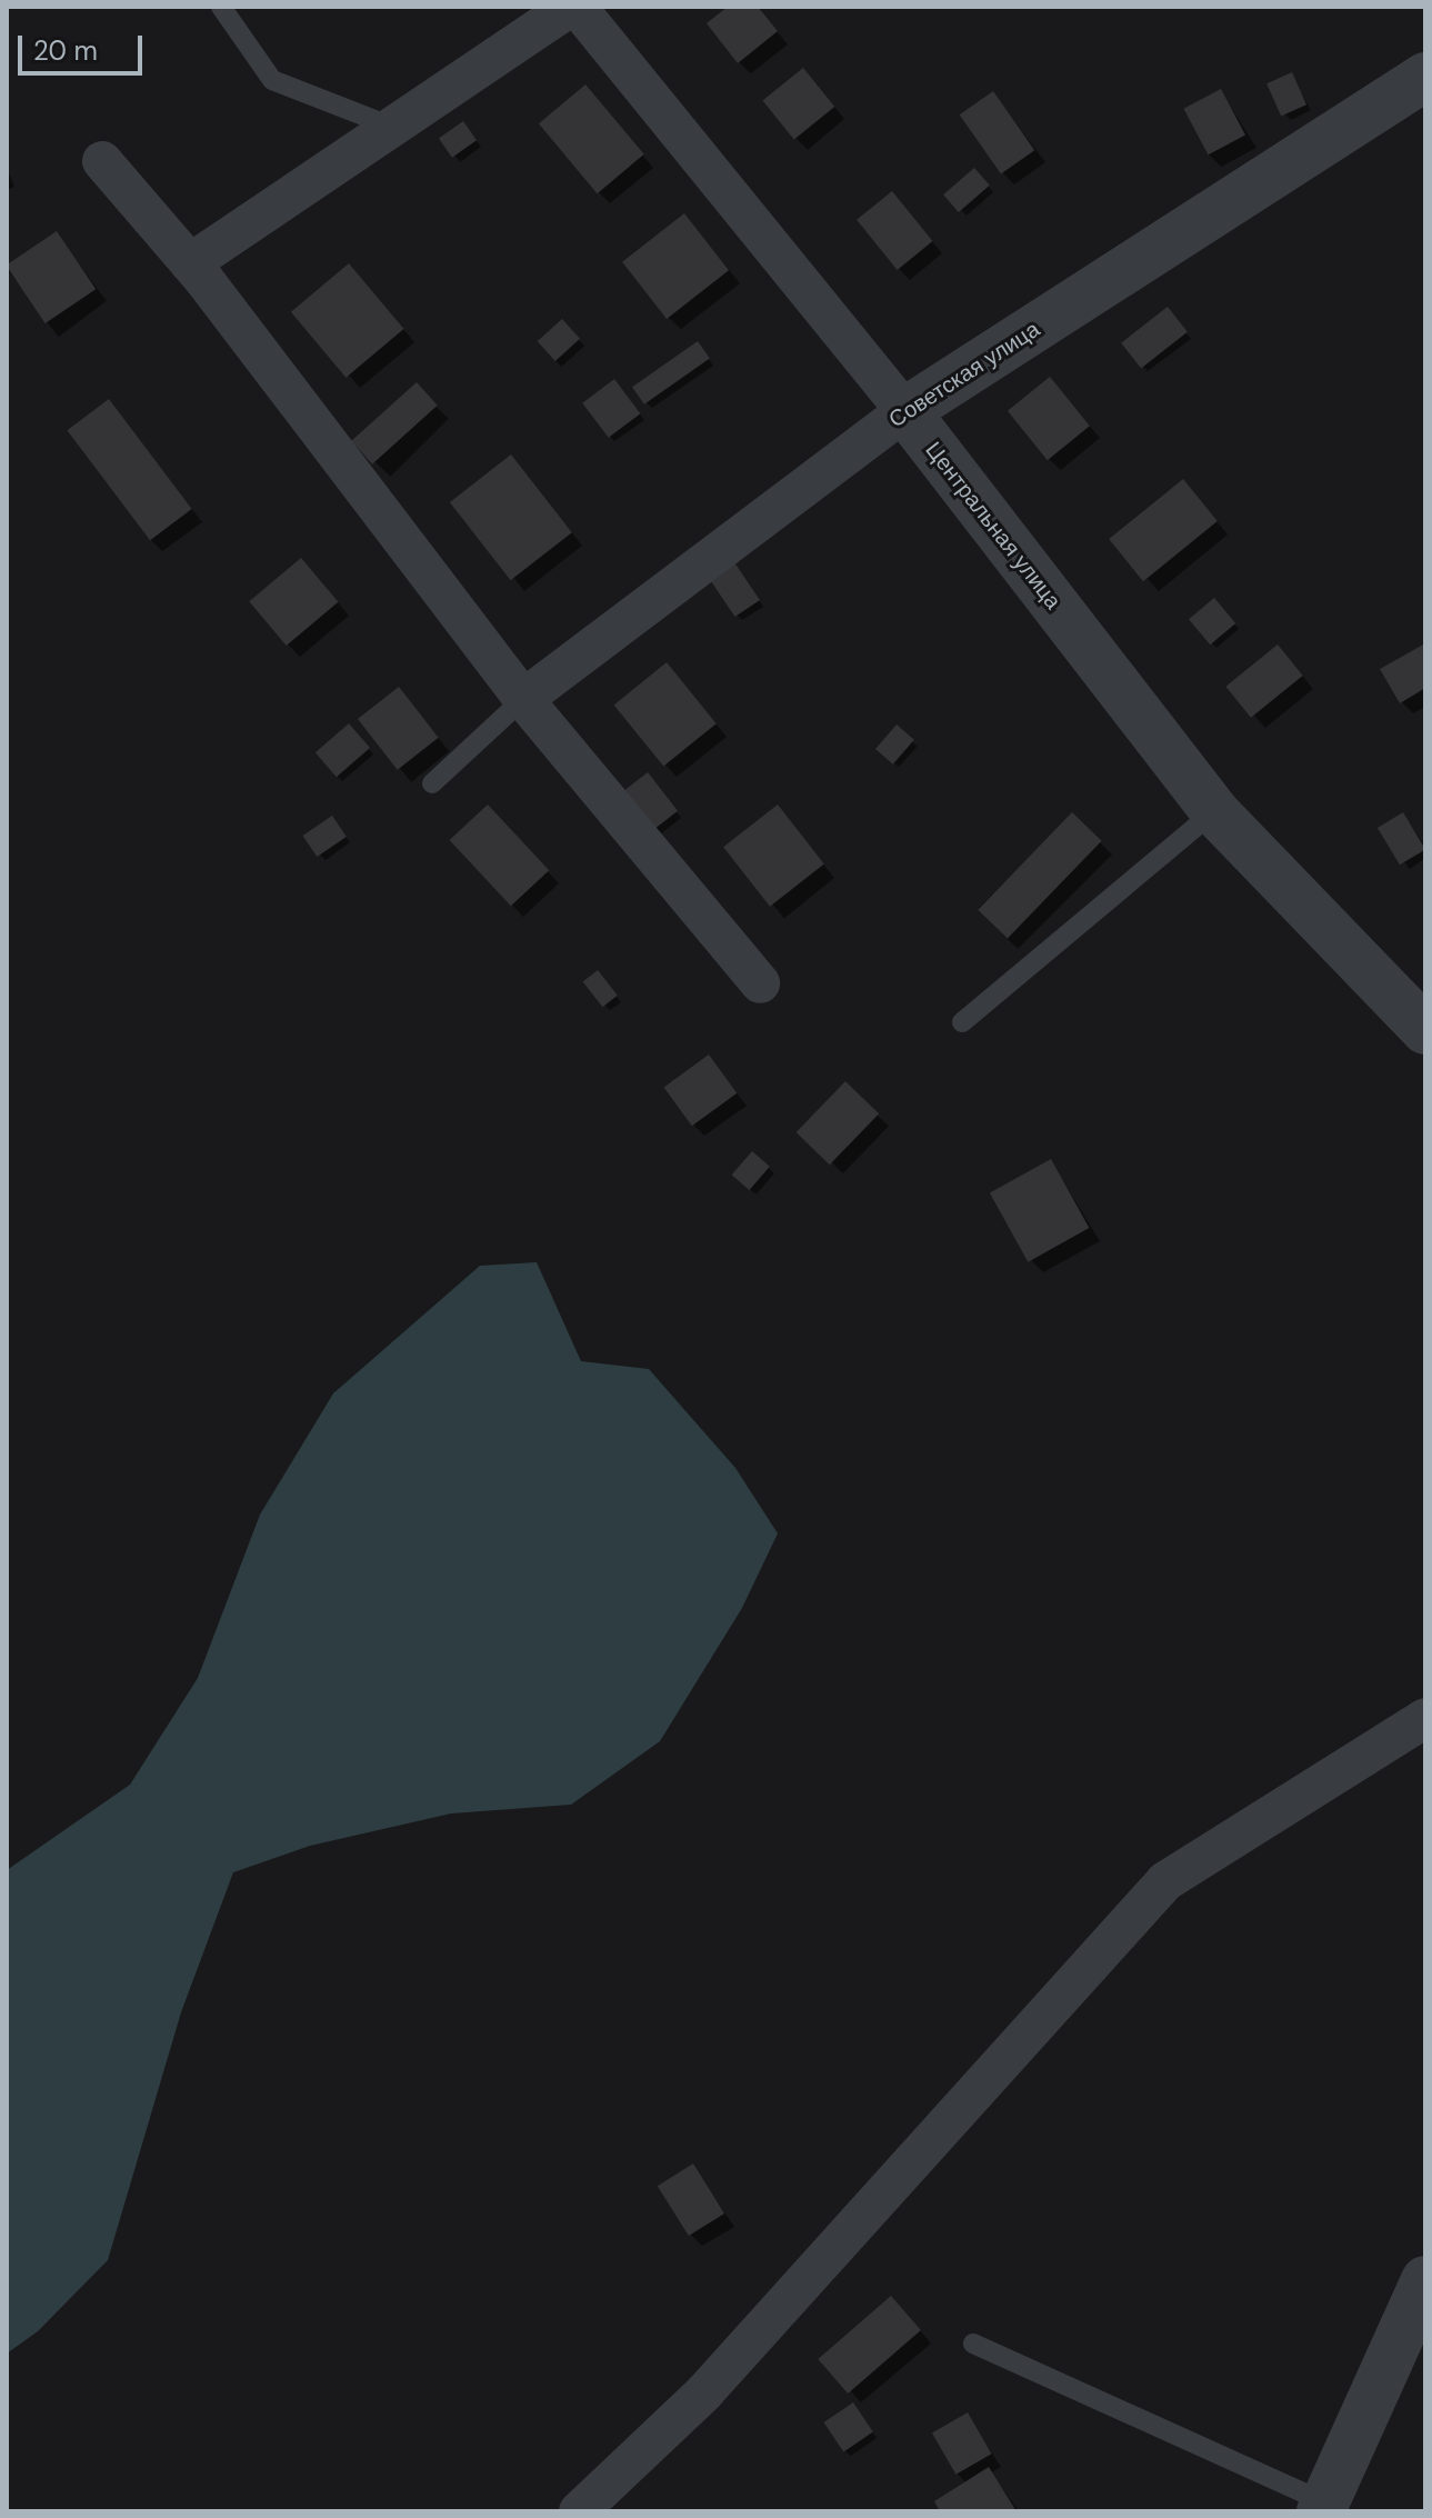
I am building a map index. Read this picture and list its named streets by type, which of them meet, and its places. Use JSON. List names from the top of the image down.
{
  "streets": {
    "street": ["Советская улица", "Центральная улица"]
  },
  "crossings": [
    ["Советская улица", "Центральная улица"]
  ],
  "scale_bar": "20 m"
}
